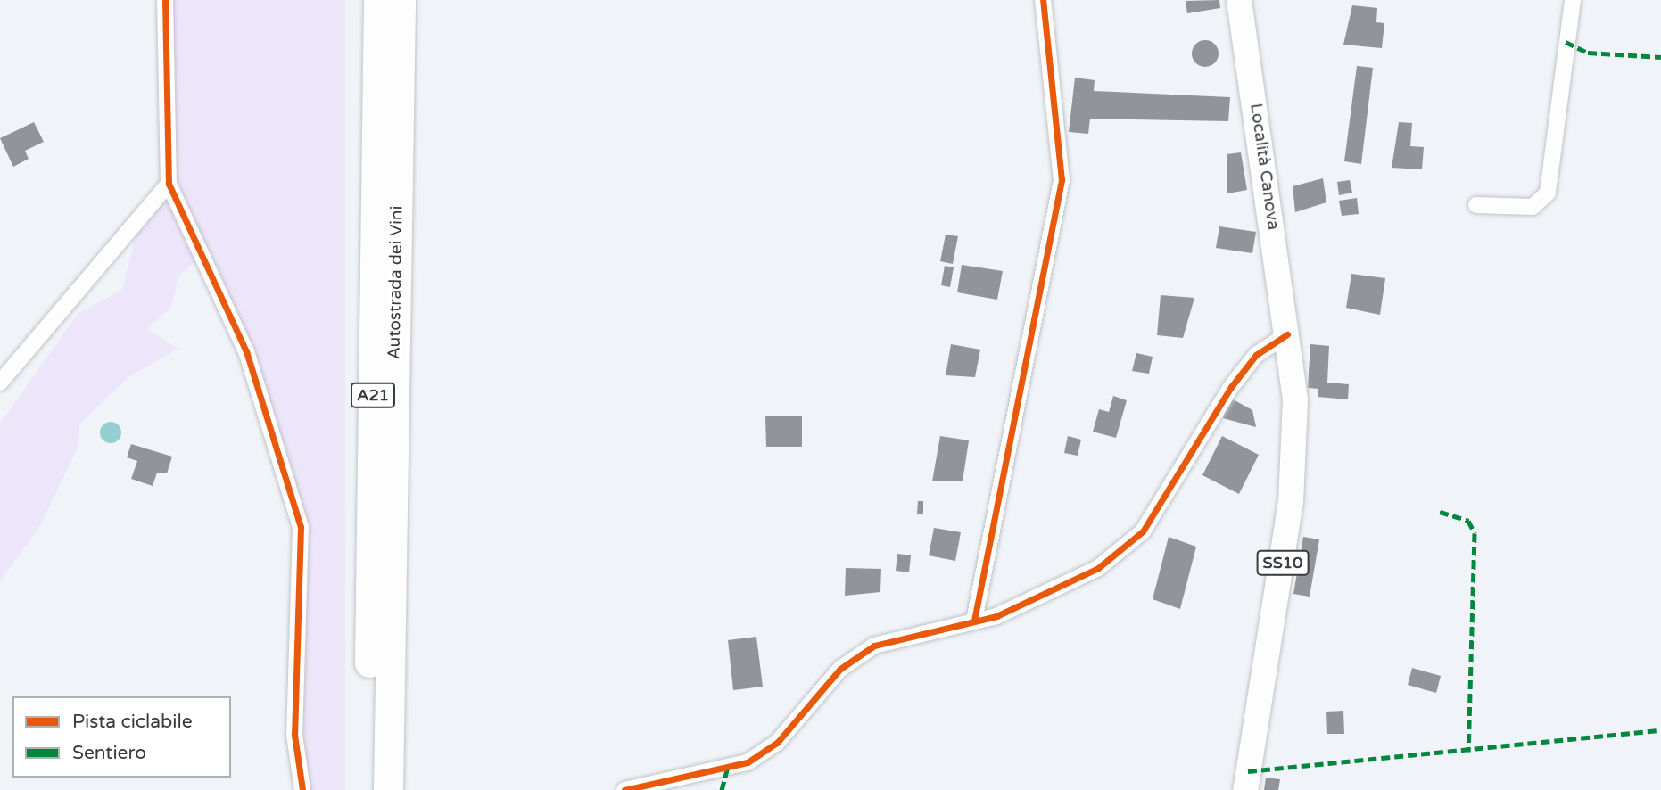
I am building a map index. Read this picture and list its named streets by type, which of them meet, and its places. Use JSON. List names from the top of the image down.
{
  "streets": {
    "highway": ["Autostrada dei Vini", "A21"],
    "main road": ["Località Canova", "SS10"]
  },
  "crossings": [
    ["Località Canova", "SS10"]
  ],
  "legend": ["Pista ciclabile", "Sentiero"]
}
